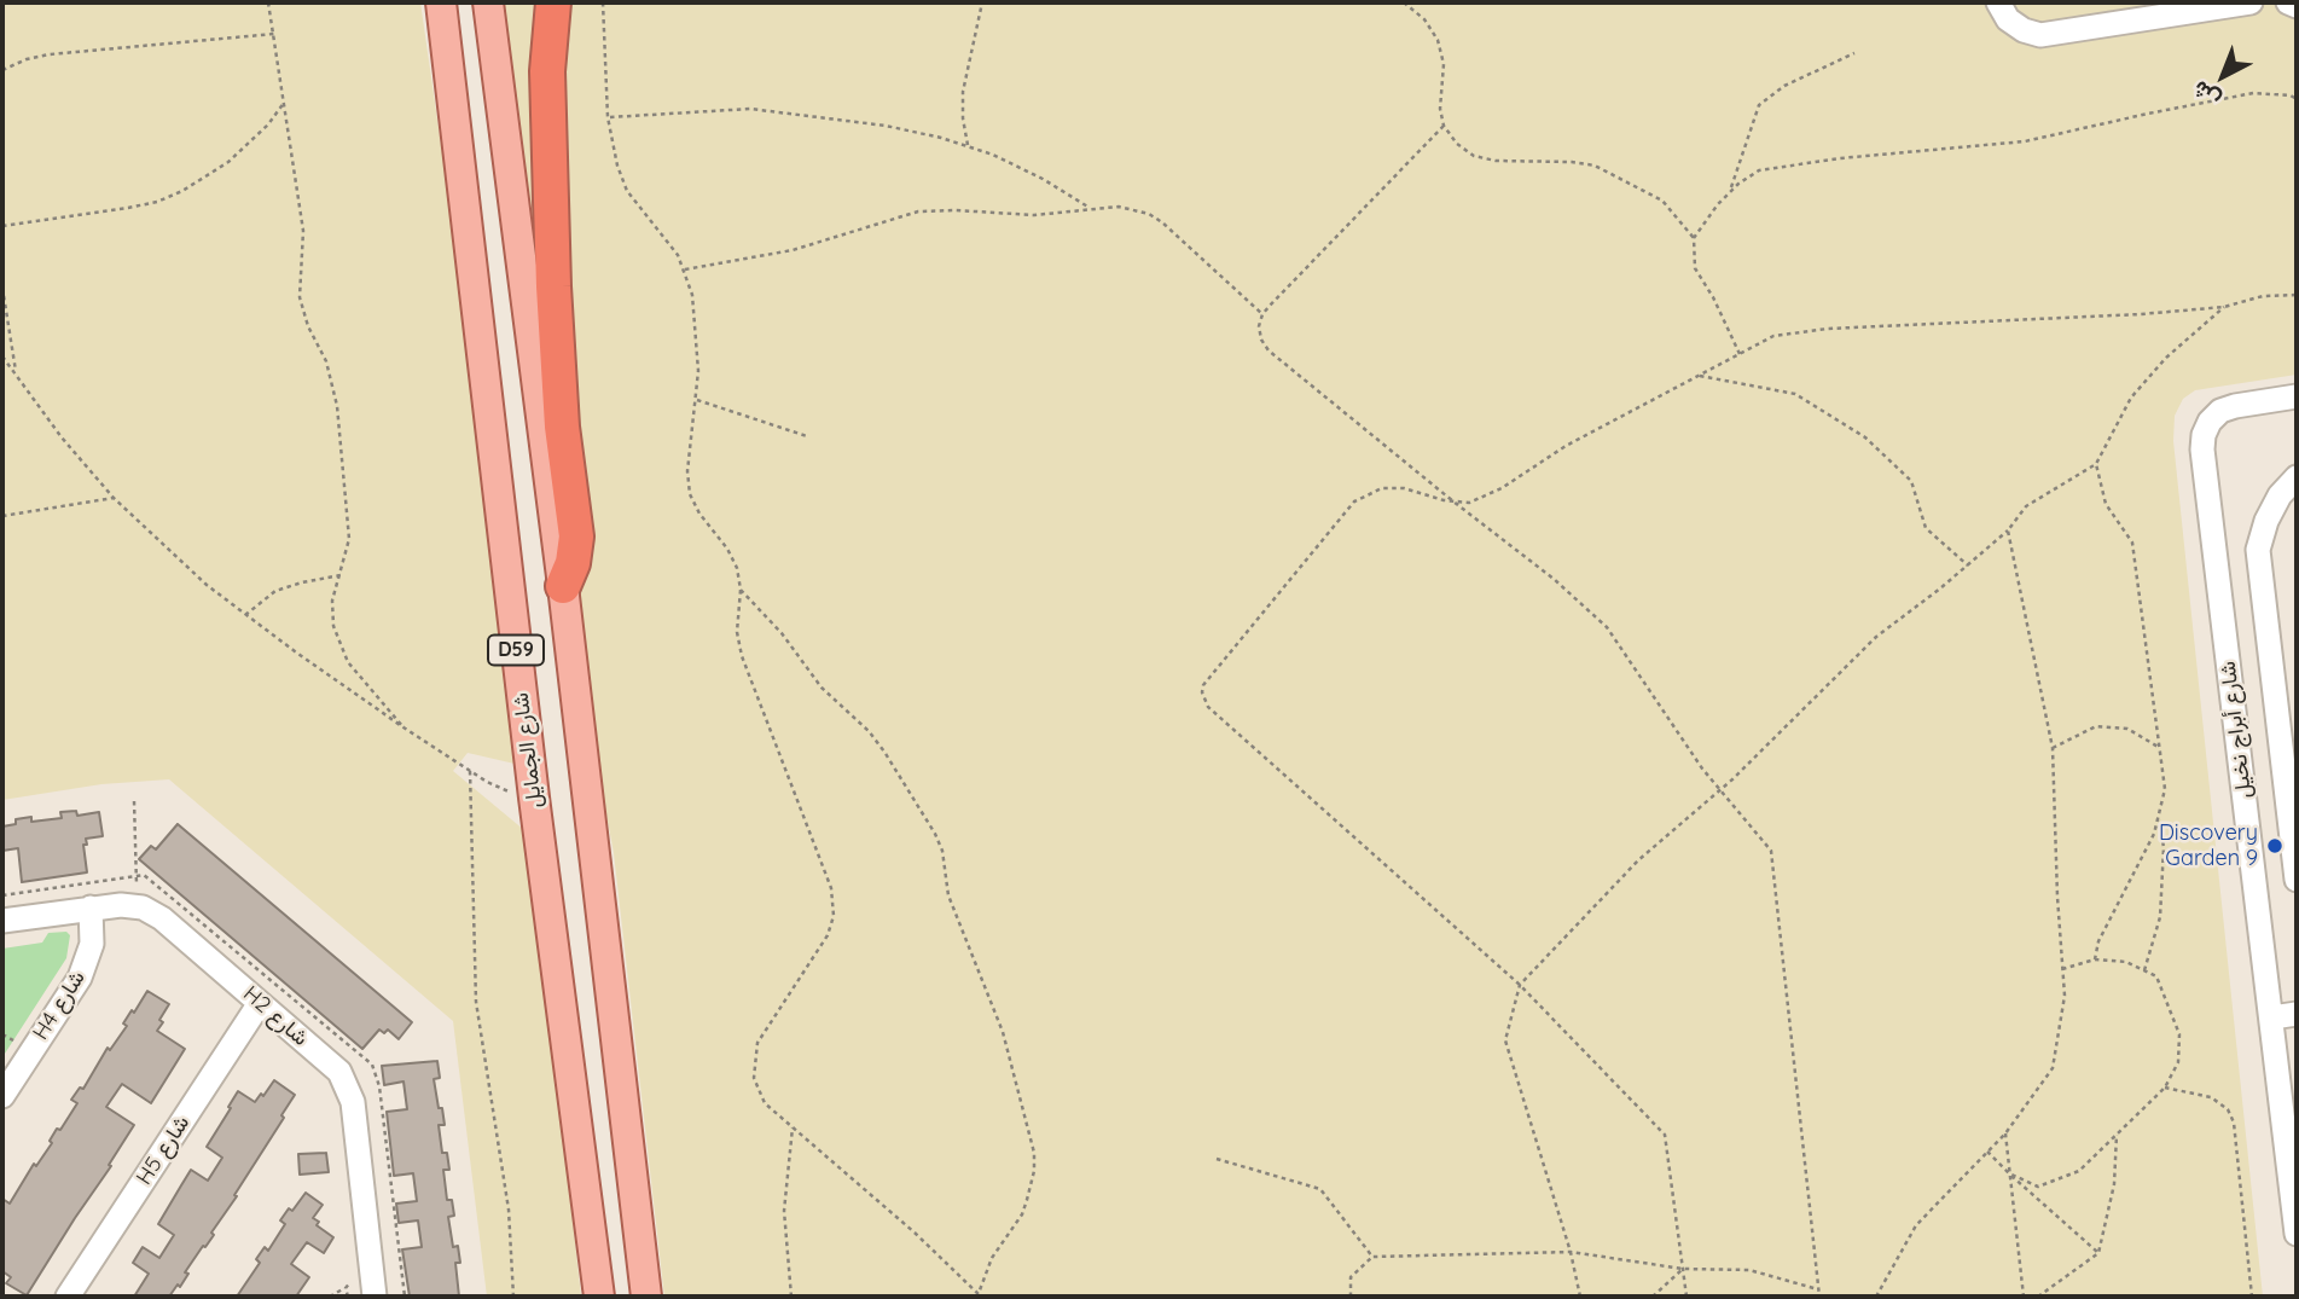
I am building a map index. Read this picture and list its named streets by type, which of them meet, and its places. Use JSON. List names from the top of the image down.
{
  "streets": {
    "main road": ["D59", "شارع الجمايل"],
    "street": [
      "شارع أبراج نخيل",
      "H4 شارع",
      "H2 شارع",
      "H5 شارع"
    ]
  },
  "crossings": [
    ["H2 شارع", "H5 شارع"]
  ],
  "places": ["Discovery Garden 9"],
  "north": "bottom left"
}
